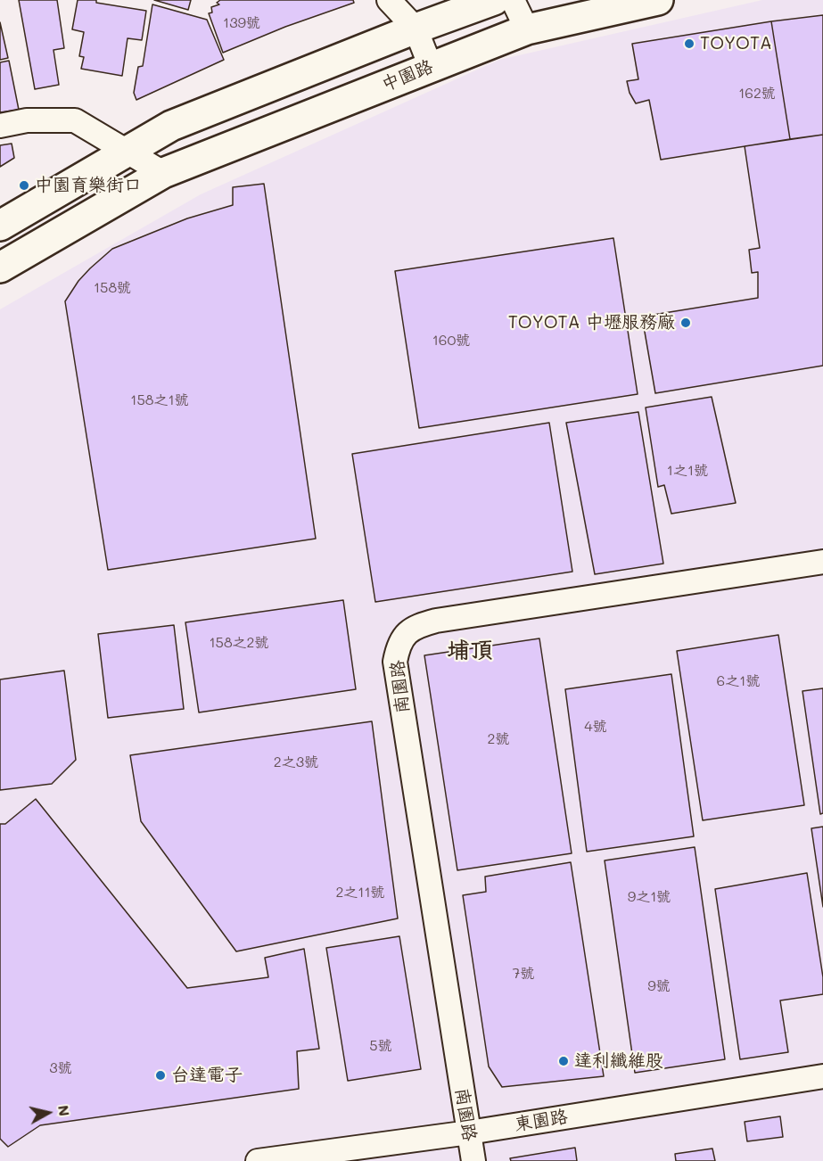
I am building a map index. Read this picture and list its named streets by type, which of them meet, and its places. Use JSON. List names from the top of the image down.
{
  "streets": {
    "main road": ["中園路"],
    "street": ["南園路", "東園路"]
  },
  "crossings": [
    ["南園路", "東園路"]
  ],
  "districts": ["埔頂"],
  "places": [
    "TOYOTA",
    "中園育樂街口",
    "TOYOTA 中壢服務廠",
    "達利纖維股",
    "台達電子"
  ],
  "house_numbers": [
    "139號",
    "162號",
    "158號",
    "160號",
    "158之1號",
    "1之1號",
    "158之2號",
    "6之1號",
    "4號",
    "2號",
    "2之3號",
    "2之11號",
    "9之1號",
    "7號",
    "9號",
    "5號",
    "3號"
  ],
  "north": "right"
}
